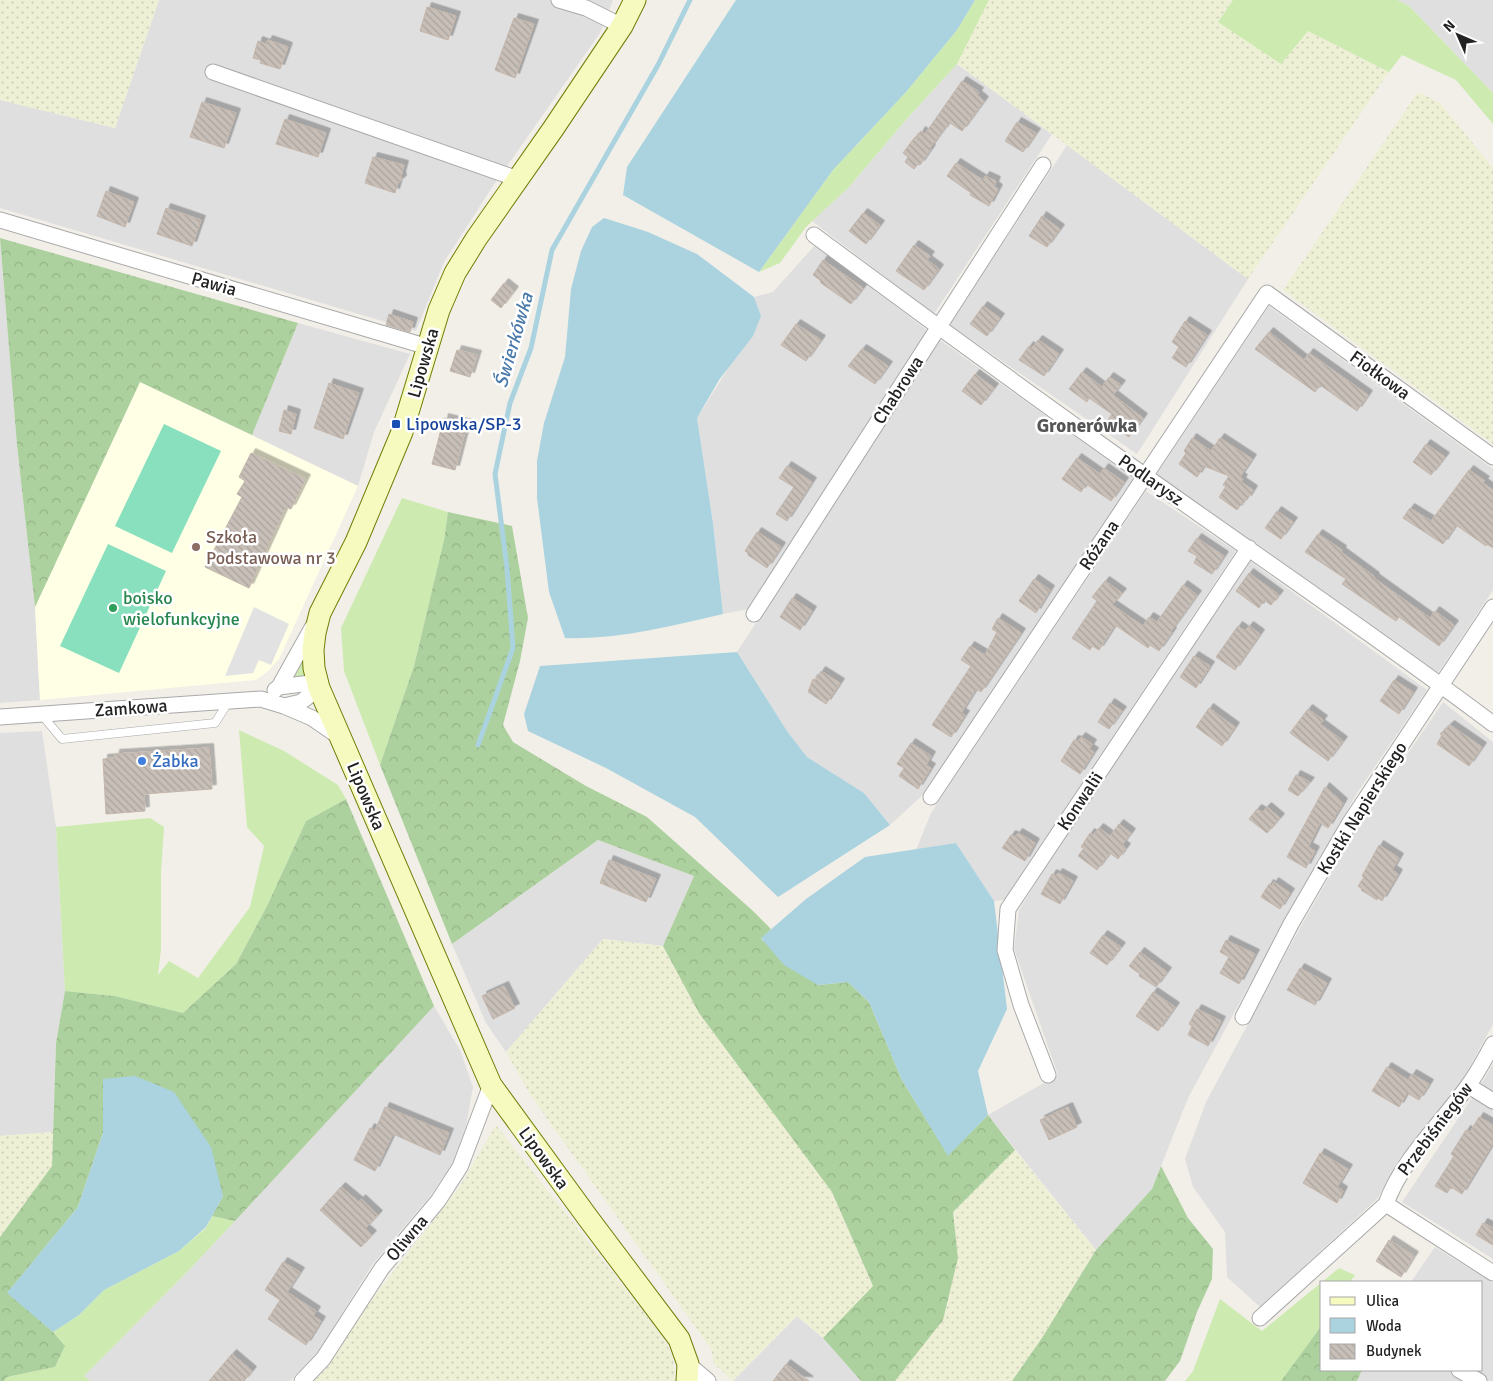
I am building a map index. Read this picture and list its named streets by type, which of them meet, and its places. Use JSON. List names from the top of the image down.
{
  "streets": {
    "street": [
      "Pawia",
      "Lipowska",
      "Fiołkowa",
      "Chabrowa",
      "Podlarysz",
      "Różana",
      "Zamkowa",
      "Konwalii",
      "Kostki Napierskiego",
      "Przebiśniegów",
      "Oliwna"
    ]
  },
  "crossings": [
    ["Pawia", "Lipowska"],
    ["Lipowska", "Zamkowa"],
    ["Lipowska", "Oliwna"],
    ["Fiołkowa", "Różana"],
    ["Chabrowa", "Podlarysz"],
    ["Podlarysz", "Różana"],
    ["Podlarysz", "Konwalii"],
    ["Podlarysz", "Kostki Napierskiego"]
  ],
  "districts": ["Gronerówka"],
  "water": ["Świerkówka"],
  "places": {
    "transit": ["Lipowska/SP-3"],
    "other": ["Szkoła Podstawowa nr 3", "boisko wielofunkcyjne", "Żabka"]
  },
  "legend": ["Ulica", "Woda", "Budynek"],
  "north": "top left"
}
